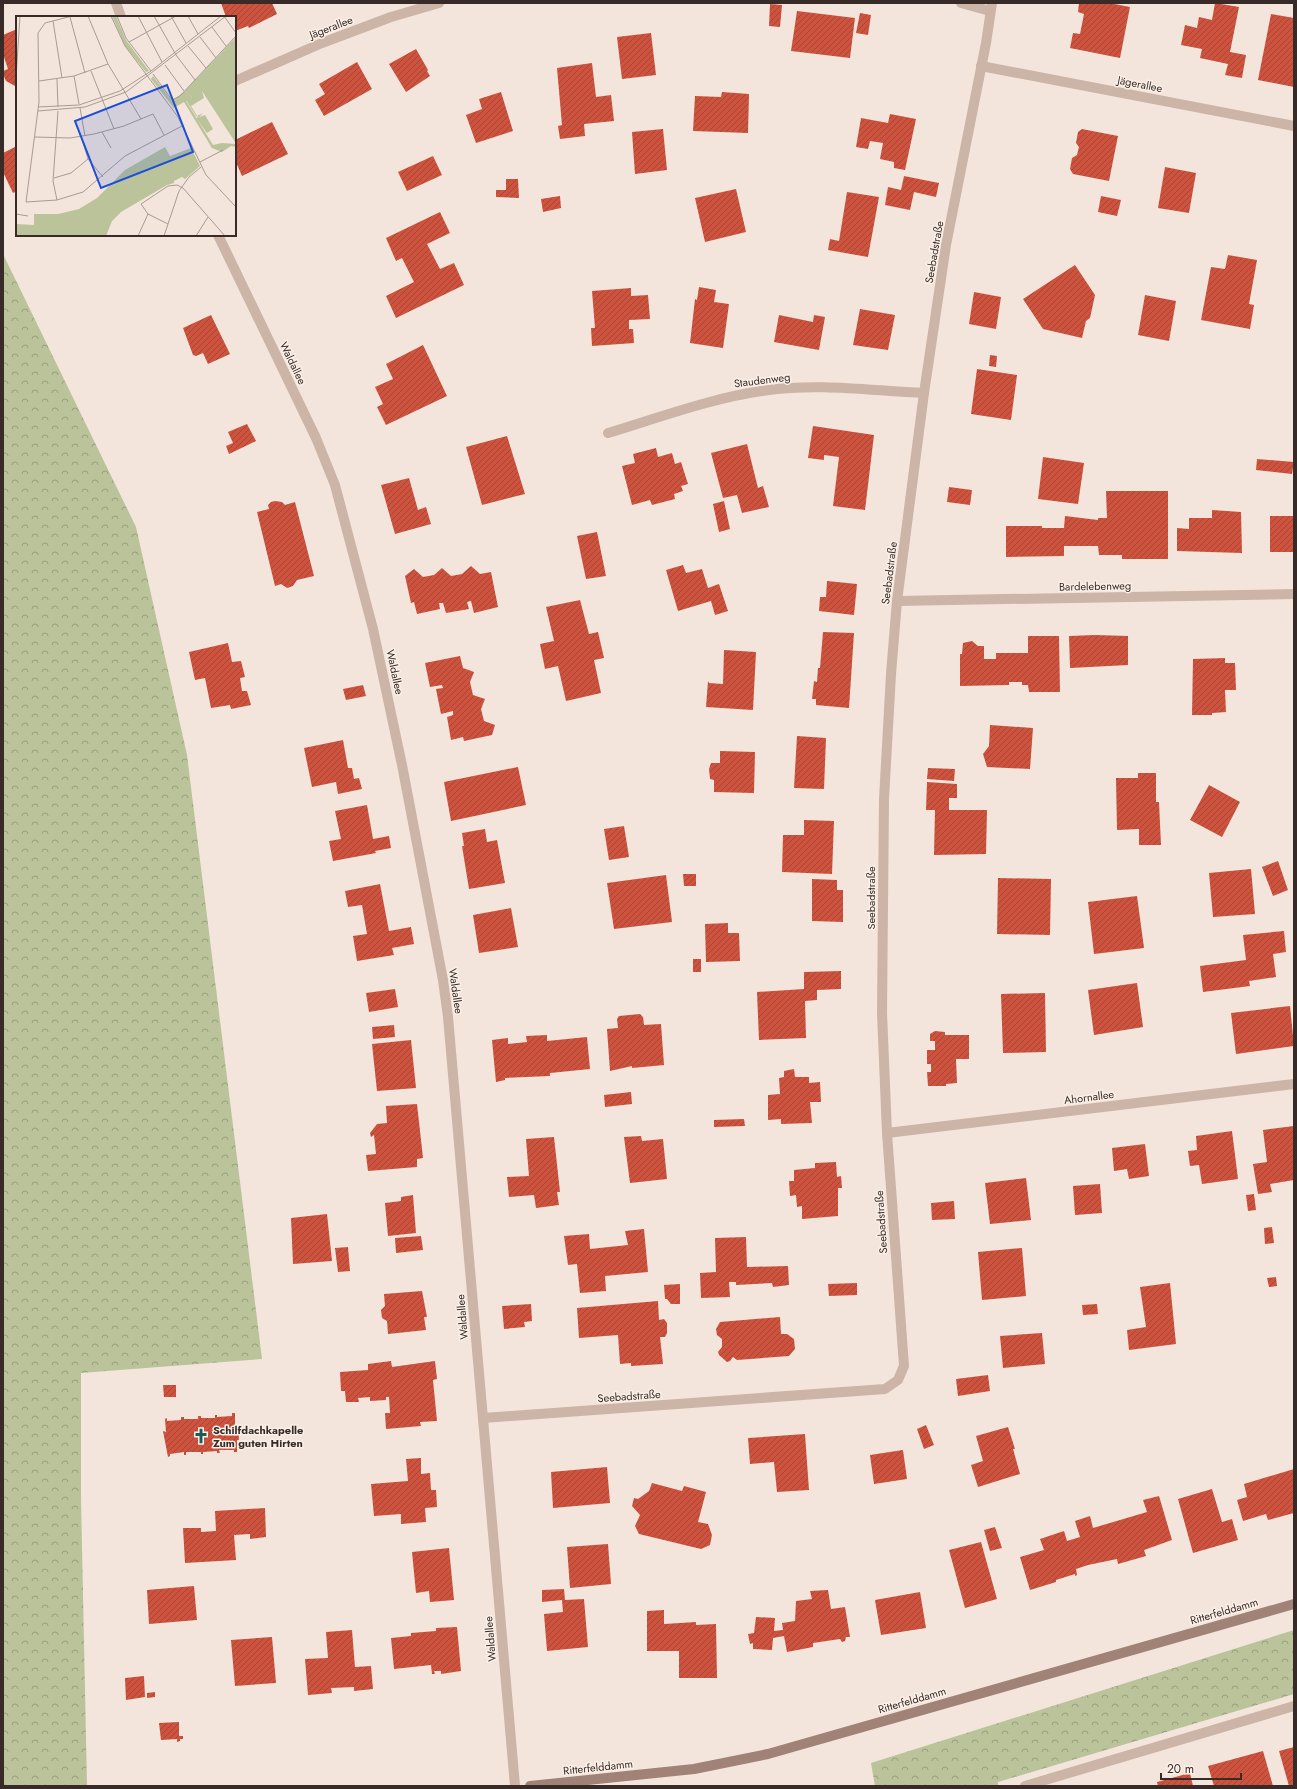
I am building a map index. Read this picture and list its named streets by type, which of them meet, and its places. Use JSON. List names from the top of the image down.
{
  "streets": {
    "main road": ["Ritterfelddamm"],
    "street": [
      "Jägerallee",
      "Seebadstraße",
      "Waldallee",
      "Staudenweg",
      "Bardelebenweg",
      "Ahornallee"
    ]
  },
  "crossings": [
    ["Jägerallee", "Seebadstraße"],
    ["Seebadstraße", "Waldallee"],
    ["Seebadstraße", "Staudenweg"],
    ["Seebadstraße", "Bardelebenweg"],
    ["Seebadstraße", "Ahornallee"]
  ],
  "places": {
    "church": ["Schilfdachkapelle Zum guten Hirten"]
  },
  "scale_bar": "20 m"
}
